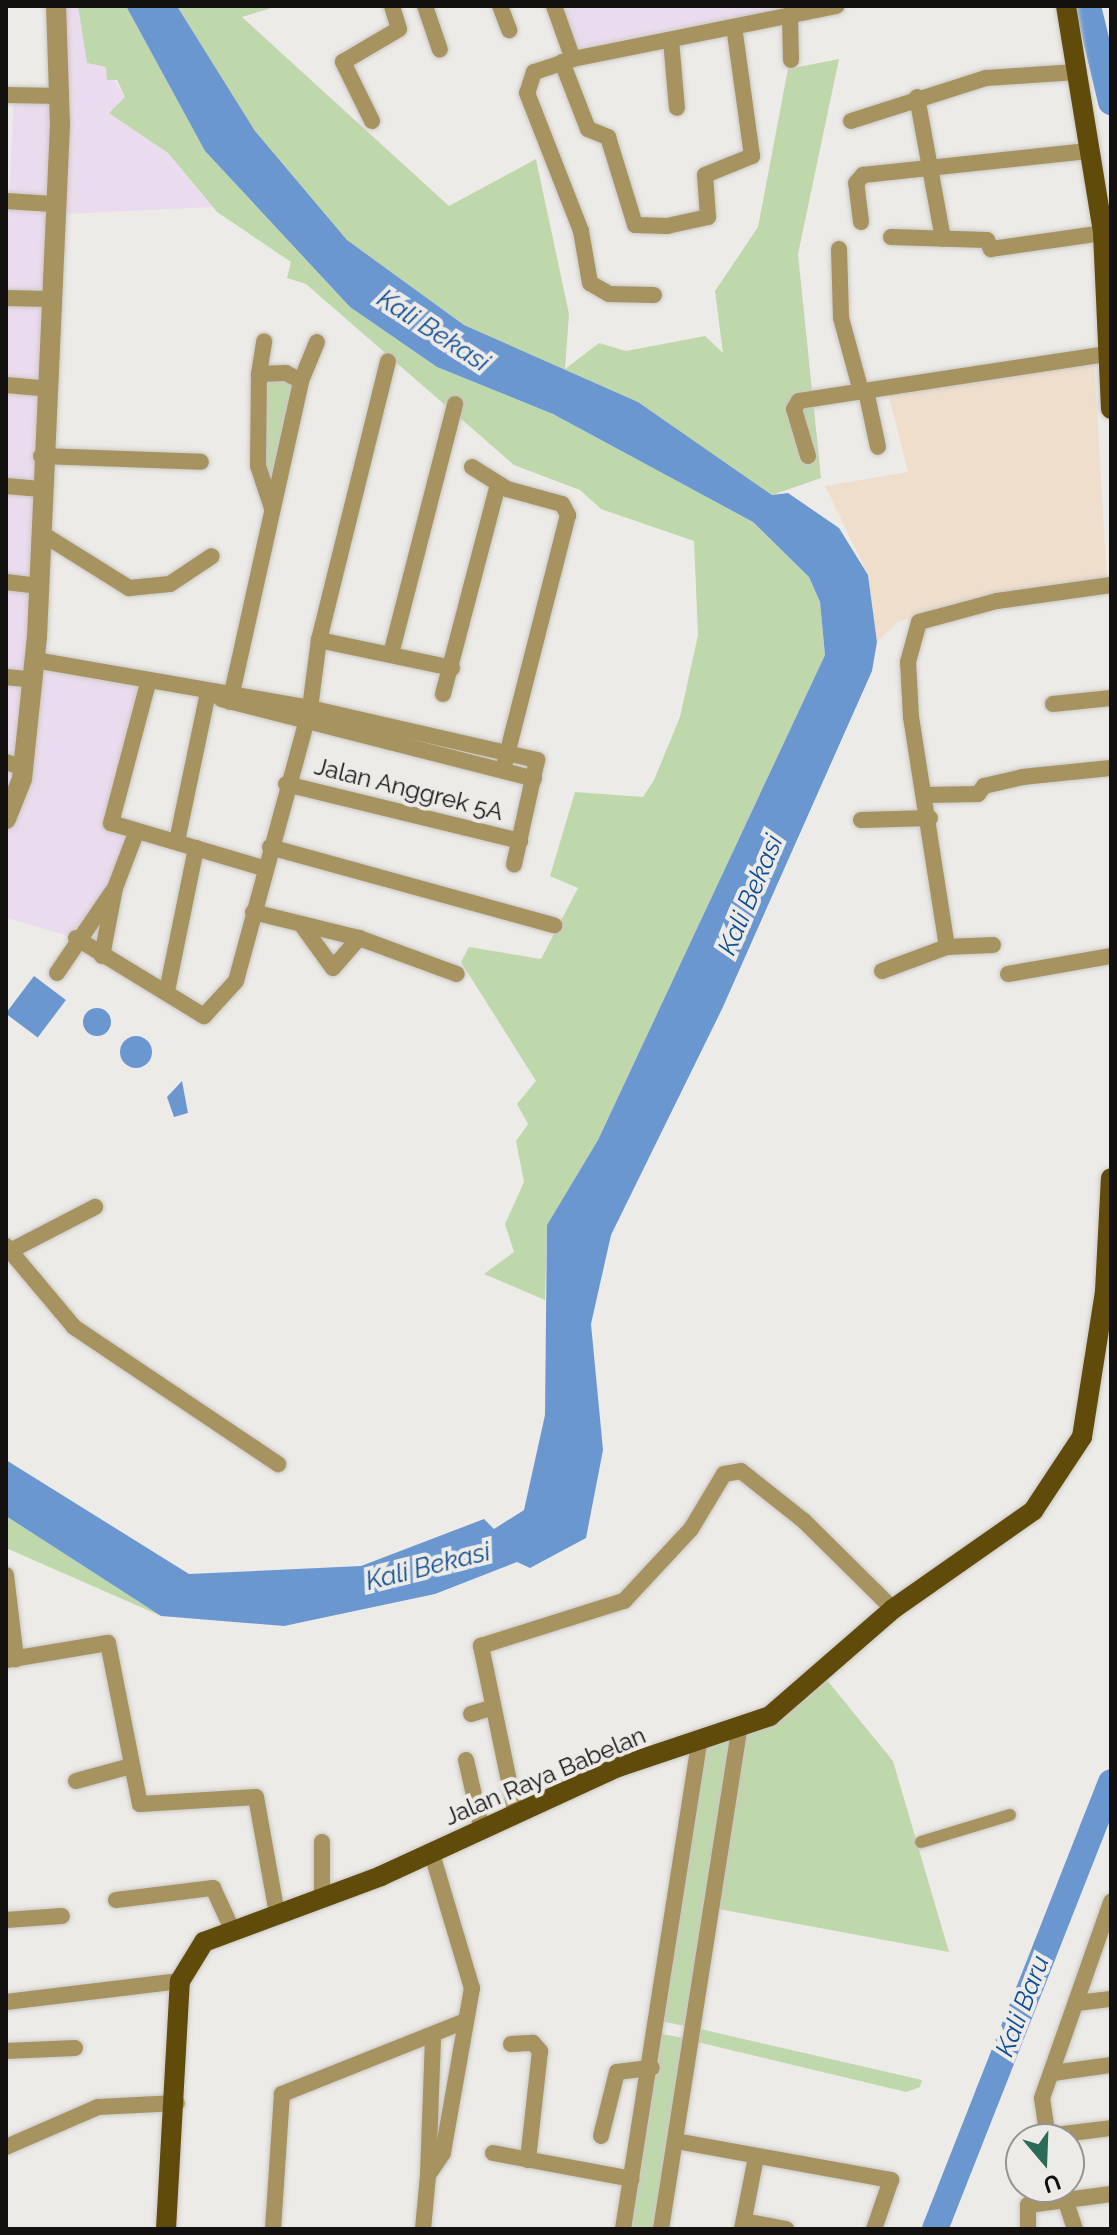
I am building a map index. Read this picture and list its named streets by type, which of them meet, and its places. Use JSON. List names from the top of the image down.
{
  "streets": {
    "main road": ["Jalan Raya Babelan"],
    "street": ["Jalan Anggrek 5A"]
  },
  "water": ["Kali Bekasi", "Kali Baru"],
  "north": "bottom"
}
